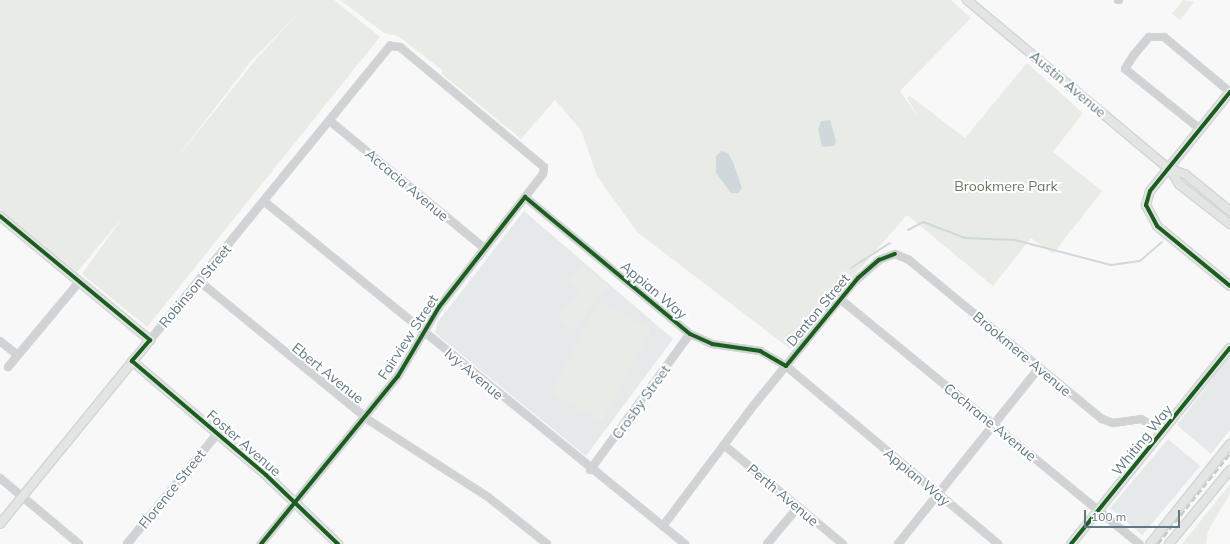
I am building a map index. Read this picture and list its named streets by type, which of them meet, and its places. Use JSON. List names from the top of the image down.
{
  "streets": {
    "street": [
      "Austin Avenue",
      "Accacia Avenue",
      "Robinson Street",
      "Appian Way",
      "Denton Street",
      "Fairview Street",
      "Brookmere Avenue",
      "Ebert Avenue",
      "Ivy Avenue",
      "Crosby Street",
      "Cochrane Avenue",
      "Whiting Way",
      "Foster Avenue",
      "Florence Street",
      "Perth Avenue"
    ]
  },
  "crossings": [
    ["Accacia Avenue", "Robinson Street"],
    ["Accacia Avenue", "Fairview Street"],
    ["Robinson Street", "Fairview Street"],
    ["Robinson Street", "Ebert Avenue"],
    ["Robinson Street", "Ivy Avenue"],
    ["Robinson Street", "Foster Avenue"],
    ["Appian Way", "Denton Street"],
    ["Appian Way", "Fairview Street"],
    ["Appian Way", "Crosby Street"],
    ["Denton Street", "Brookmere Avenue"],
    ["Denton Street", "Ivy Avenue"],
    ["Denton Street", "Cochrane Avenue"],
    ["Denton Street", "Perth Avenue"],
    ["Fairview Street", "Ebert Avenue"],
    ["Fairview Street", "Ivy Avenue"],
    ["Fairview Street", "Foster Avenue"],
    ["Brookmere Avenue", "Whiting Way"],
    ["Ivy Avenue", "Crosby Street"],
    ["Cochrane Avenue", "Whiting Way"],
    ["Foster Avenue", "Florence Street"]
  ],
  "parks": ["Brookmere Park"],
  "scale_bar": "100 m"
}
